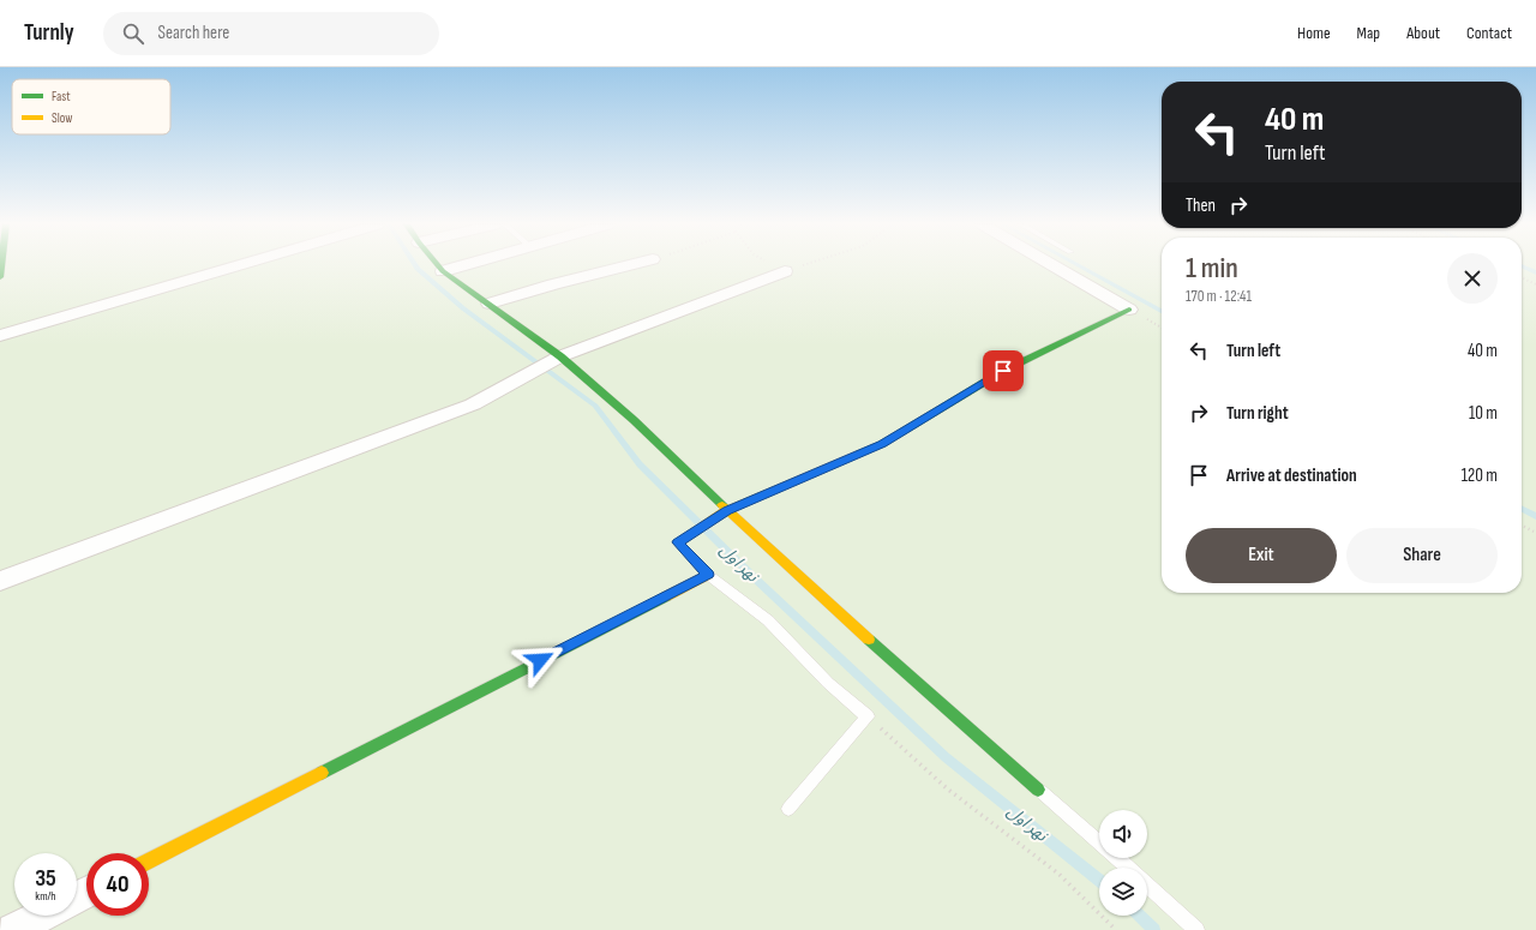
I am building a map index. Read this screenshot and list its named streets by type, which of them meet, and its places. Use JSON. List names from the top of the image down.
{
  "water": ["نهر اول"],
  "legend": ["Fast", "Slow"],
  "page": {
    "header": "Turnly",
    "search": "Search here",
    "nav": [
      "Home",
      "Map",
      "About",
      "Contact"
    ],
    "turn": ["40 m", "Turn left"],
    "then": "Then",
    "heading": ["1 min", "170 m · 12:41"],
    "list": [
      {
        "name": "Turn left",
        "value": "40 m"
      },
      {
        "name": "Turn right",
        "value": "10 m"
      },
      {
        "name": "Arrive at destination",
        "value": "120 m"
      }
    ],
    "buttons": ["Exit", "Share"],
    "speed": "35 km/h",
    "limit": "40"
  }
}
